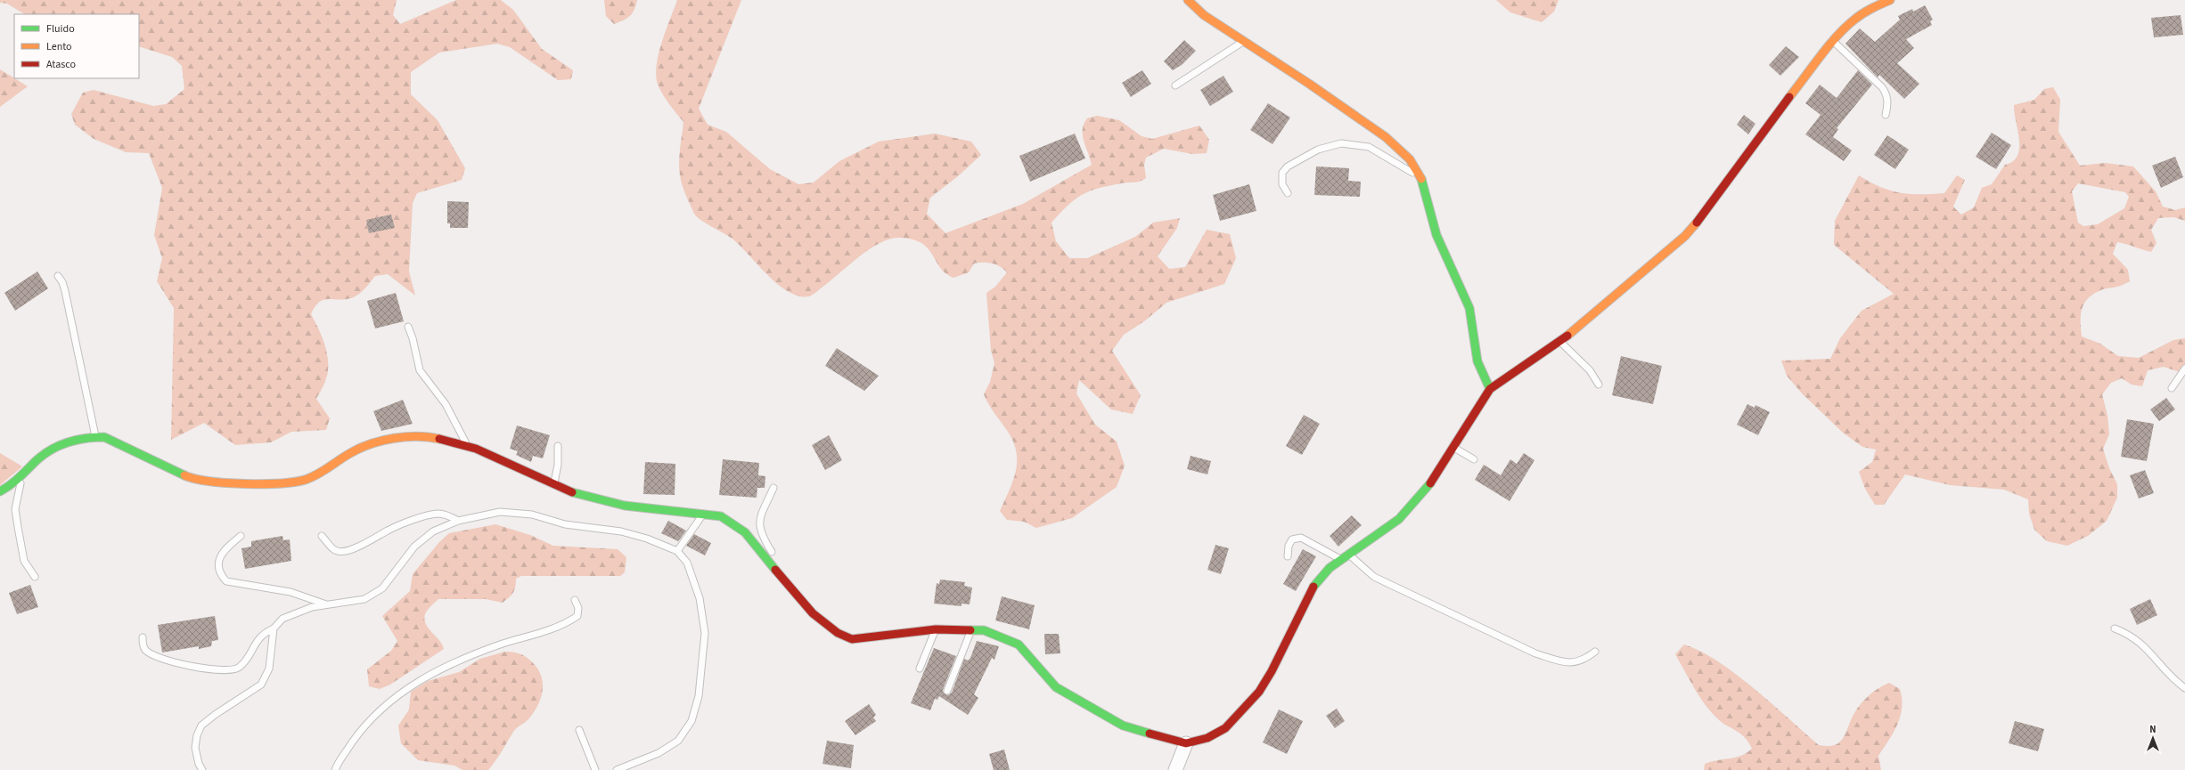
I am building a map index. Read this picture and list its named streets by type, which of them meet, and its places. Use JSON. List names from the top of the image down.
{
  "legend": ["Fluido", "Lento", "Atasco"],
  "north": "top"
}
